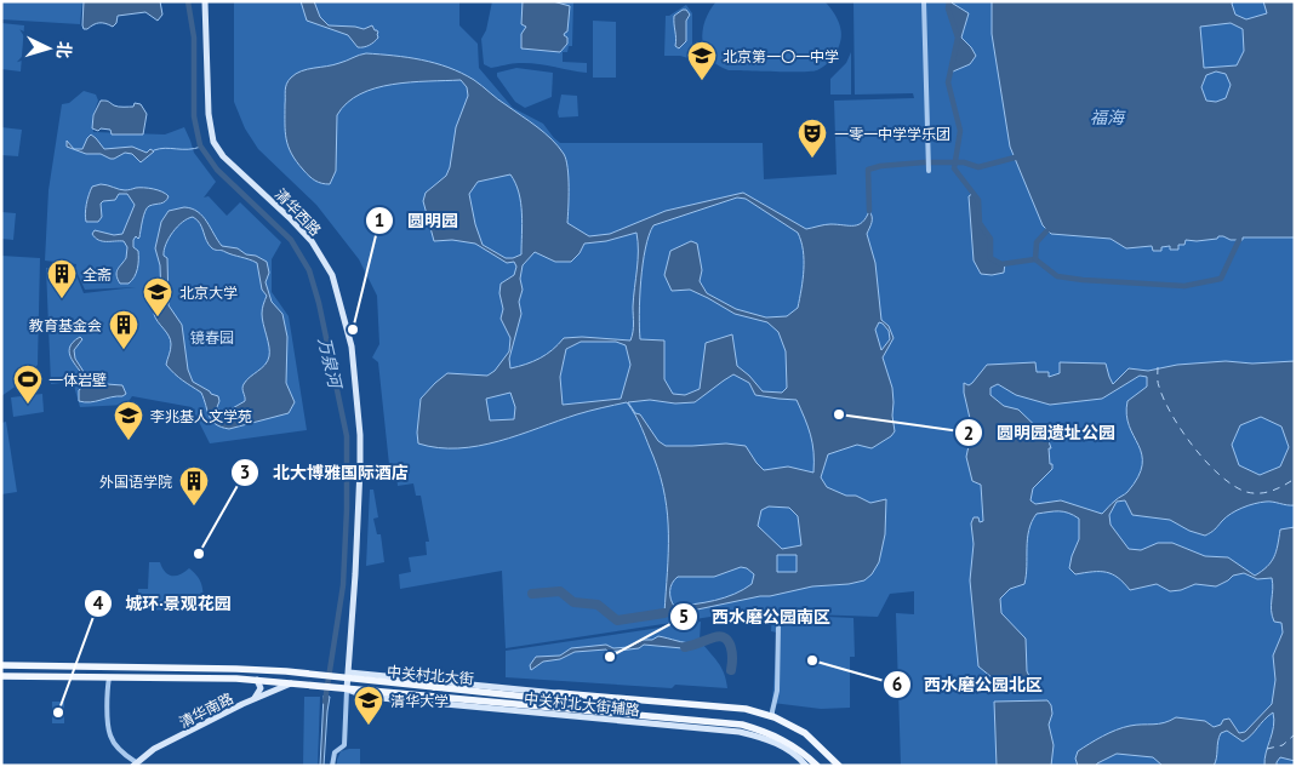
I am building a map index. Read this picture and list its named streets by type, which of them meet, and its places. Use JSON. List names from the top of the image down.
{
  "streets": {
    "main road": ["中关村北大街"],
    "street": ["清华西路", "中关村北大街辅路", "清华南路"]
  },
  "crossings": [
    ["清华西路", "中关村北大街"],
    ["清华西路", "中关村北大街辅路"],
    ["中关村北大街", "中关村北大街辅路"],
    ["中关村北大街", "清华南路"]
  ],
  "water": ["福海", "万泉河"],
  "parks": ["镜春园"],
  "places": {
    "school or university": [
      "北京第一〇一中学",
      "北京大学",
      "李兆基人文学苑",
      "清华大学"
    ],
    "theatre": ["一零一中学学乐团"],
    "building": ["全斋", "教育基金会", "外国语学院"],
    "other": [
      "圆明园",
      "圆明园遗址公园",
      "北大博雅国际酒店",
      "西水磨公园南区",
      "西水磨公园北区",
      "城环·景观花园"
    ],
    "sports": ["一体岩壁"]
  },
  "north": "right"
}
